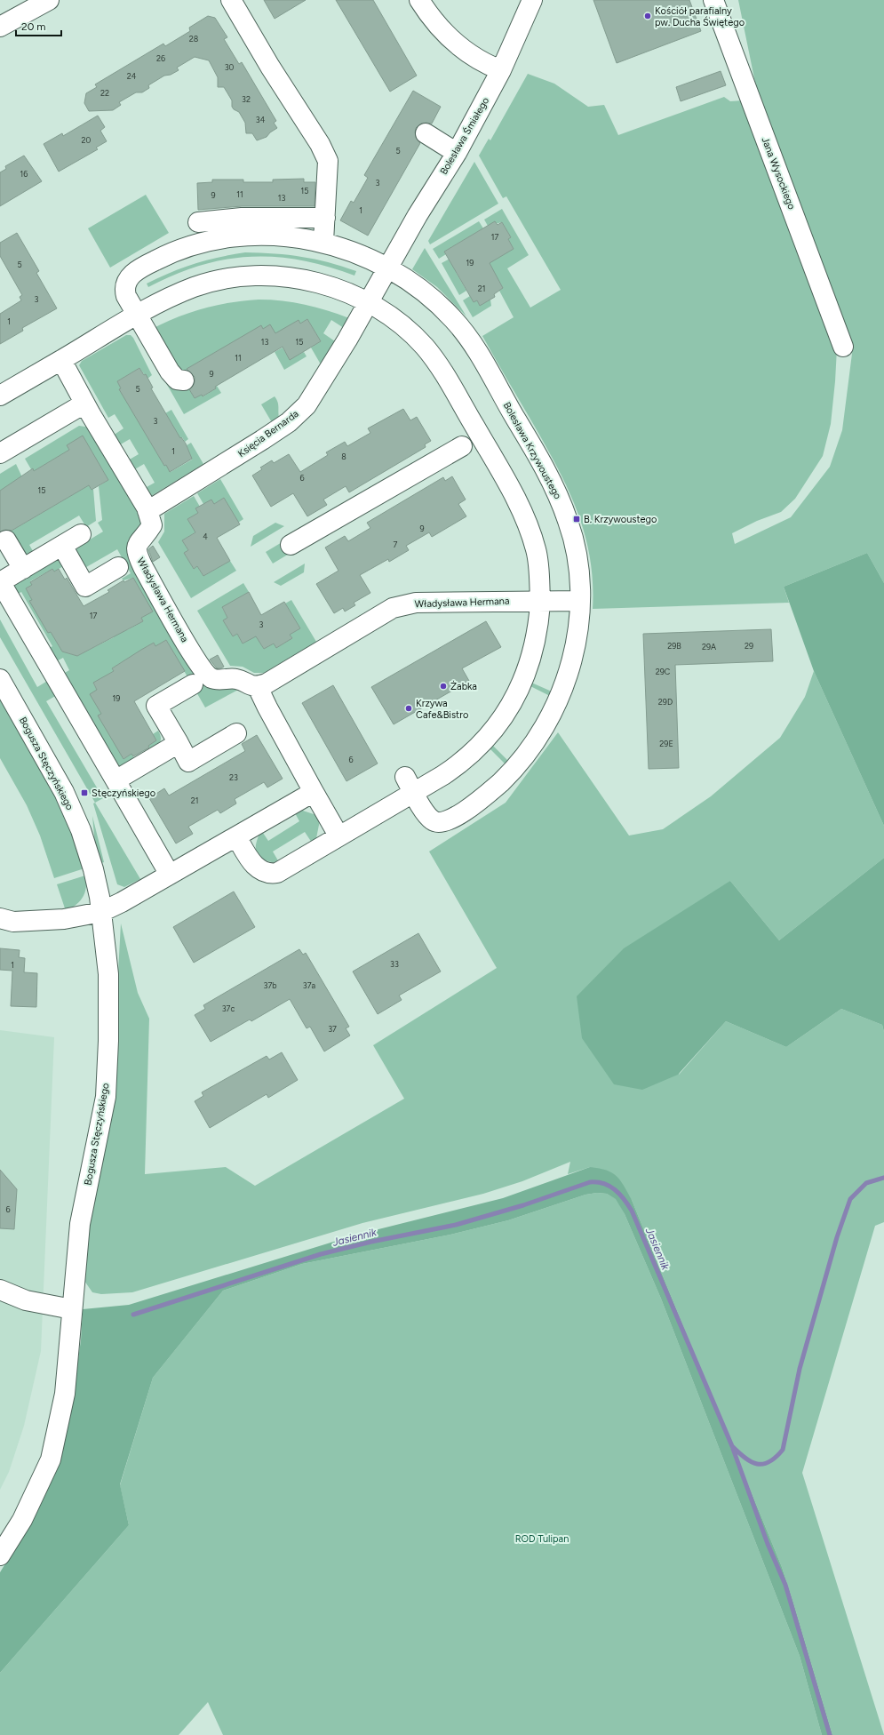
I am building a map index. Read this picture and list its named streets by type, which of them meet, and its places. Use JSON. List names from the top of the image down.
{
  "streets": {
    "street": [
      "Bolesława Śmiałego",
      "Jana Wysockiego",
      "Księcia Bernarda",
      "Bolesława Krzywoustego",
      "Władysława Hermana",
      "Bogusza Stęczyńskiego"
    ]
  },
  "crossings": [
    ["Bolesława Śmiałego", "Księcia Bernarda"],
    ["Bolesława Śmiałego", "Bolesława Krzywoustego"],
    ["Księcia Bernarda", "Bolesława Krzywoustego"],
    ["Księcia Bernarda", "Władysława Hermana"],
    ["Bolesława Krzywoustego", "Władysława Hermana"]
  ],
  "water": ["Jasiennik"],
  "parks": ["ROD Tulipan"],
  "places": {
    "other": ["Kościół parafialny pw. Ducha Świętego", "Żabka", "Krzywa Cafe&Bistro"],
    "transit": ["B. Krzywoustego", "Stęczyńskiego"]
  },
  "house_numbers": [
    "28",
    "26",
    "30",
    "24",
    "22",
    "32",
    "34",
    "20",
    "5",
    "16",
    "3",
    "15",
    "11",
    "9",
    "13",
    "1",
    "17",
    "19",
    "5",
    "21",
    "3",
    "1",
    "13",
    "15",
    "11",
    "9",
    "5",
    "3",
    "1",
    "8",
    "6",
    "15",
    "9",
    "4",
    "7",
    "17",
    "3",
    "29B",
    "29",
    "29A",
    "29C",
    "19",
    "29D",
    "29E",
    "6",
    "23",
    "21",
    "33",
    "1",
    "37b",
    "37a",
    "37c",
    "37",
    "6"
  ],
  "scale_bar": "20 m"
}
